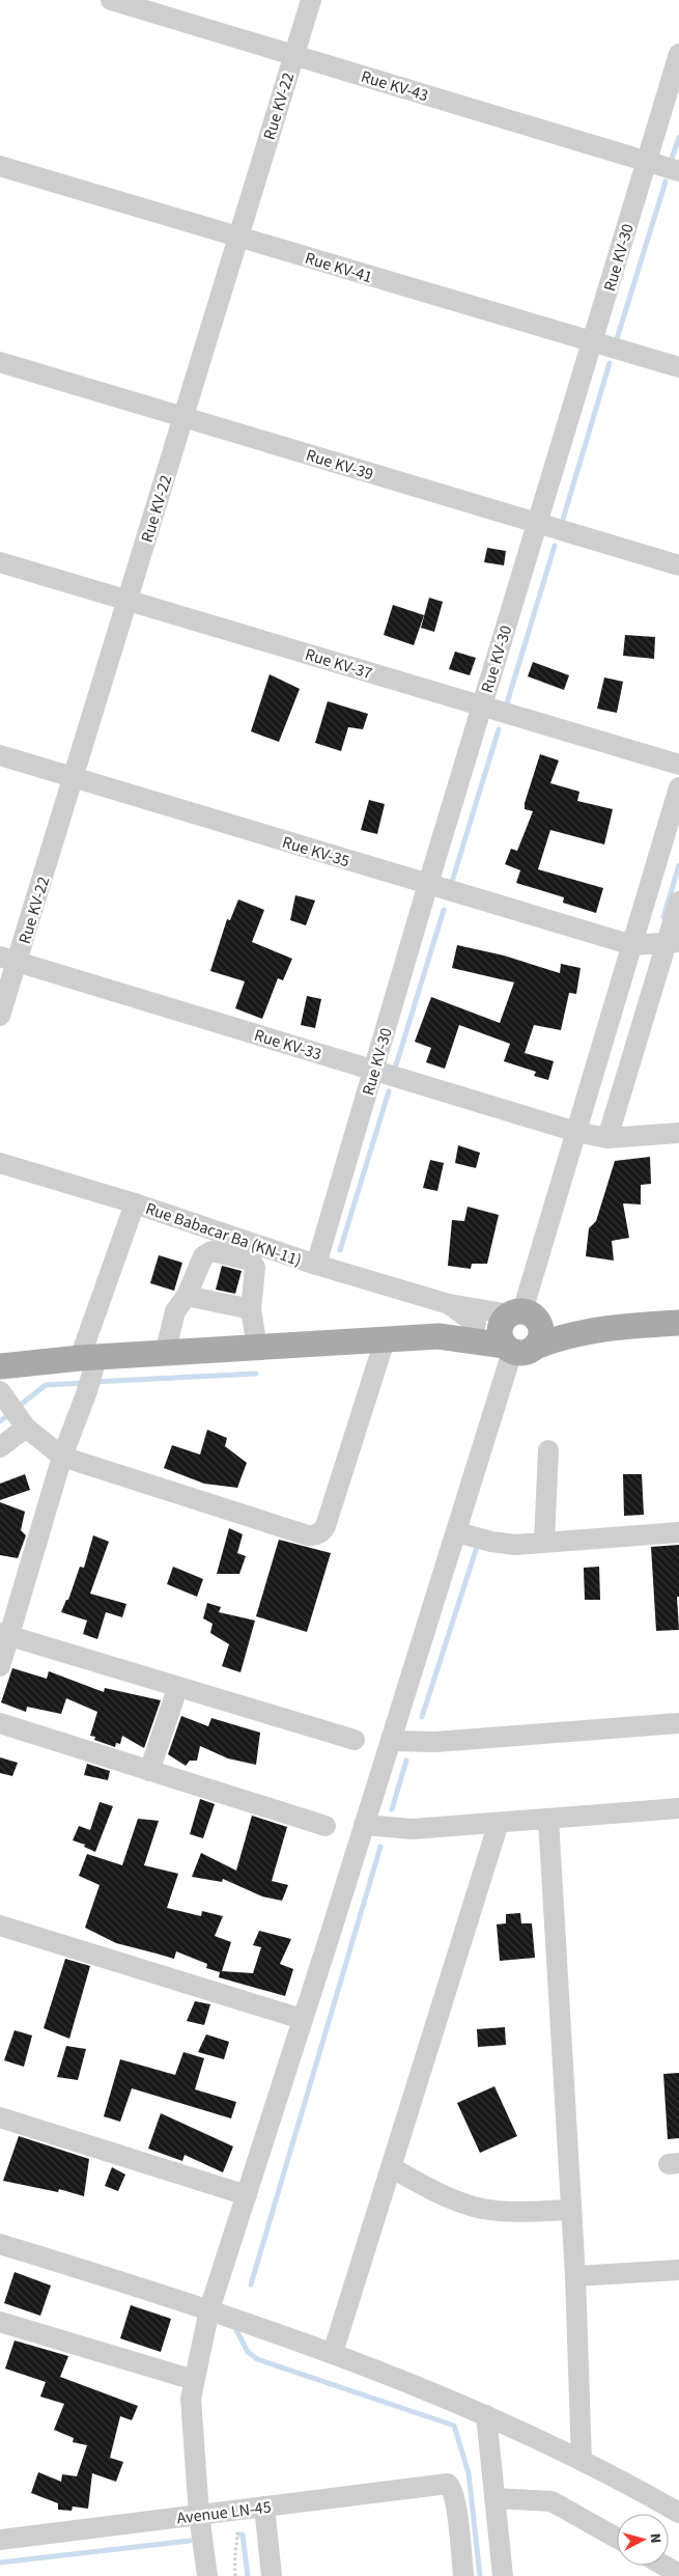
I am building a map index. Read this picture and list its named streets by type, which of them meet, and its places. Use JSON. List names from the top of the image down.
{
  "streets": {
    "street": [
      "Rue KV-43",
      "Rue KV-22",
      "Rue KV-30",
      "Rue KV-41",
      "Rue KV-39",
      "Rue KV-37",
      "Rue KV-35",
      "Rue KV-33",
      "Rue Babacar Ba (KN-11)",
      "Avenue LN-45"
    ]
  },
  "crossings": [
    ["Rue KV-43", "Rue KV-22"],
    ["Rue KV-43", "Rue KV-30"],
    ["Rue KV-22", "Rue KV-41"],
    ["Rue KV-22", "Rue KV-39"],
    ["Rue KV-22", "Rue KV-37"],
    ["Rue KV-22", "Rue KV-35"],
    ["Rue KV-22", "Rue KV-33"],
    ["Rue KV-30", "Rue KV-41"],
    ["Rue KV-30", "Rue KV-39"],
    ["Rue KV-30", "Rue KV-37"],
    ["Rue KV-30", "Rue KV-35"],
    ["Rue KV-30", "Rue KV-33"],
    ["Rue KV-30", "Rue Babacar Ba (KN-11)"]
  ],
  "north": "right"
}
